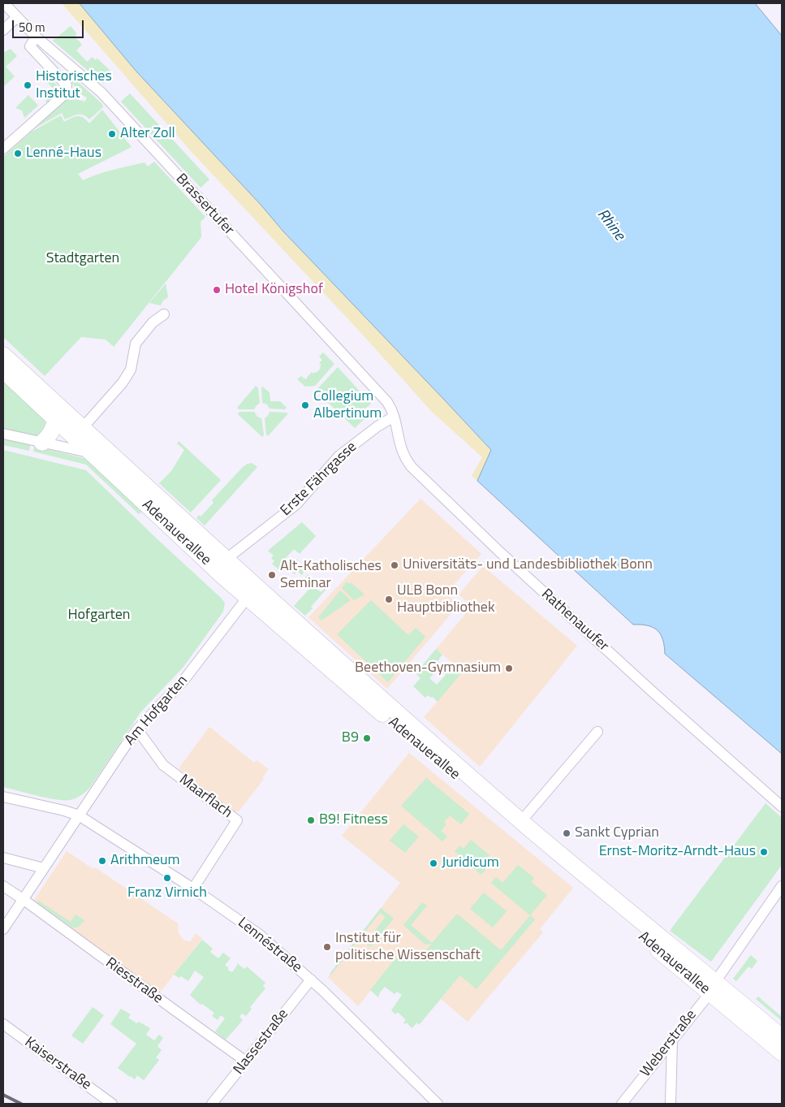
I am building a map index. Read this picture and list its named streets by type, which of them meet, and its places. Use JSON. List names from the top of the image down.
{
  "streets": {
    "main road": ["Adenauerallee"],
    "street": [
      "Brassertufer",
      "Erste Fährgasse",
      "Rathenauufer",
      "Am Hofgarten",
      "Maarflach",
      "Lennéstraße",
      "Riesstraße",
      "Nassestraße",
      "Weberstraße",
      "Kaiserstraße"
    ]
  },
  "crossings": [
    ["Brassertufer", "Erste Fährgasse"],
    ["Brassertufer", "Rathenauufer"],
    ["Erste Fährgasse", "Adenauerallee"],
    ["Erste Fährgasse", "Rathenauufer"],
    ["Adenauerallee", "Am Hofgarten"],
    ["Adenauerallee", "Weberstraße"],
    ["Am Hofgarten", "Maarflach"],
    ["Am Hofgarten", "Lennéstraße"],
    ["Am Hofgarten", "Riesstraße"],
    ["Maarflach", "Lennéstraße"],
    ["Lennéstraße", "Nassestraße"],
    ["Riesstraße", "Nassestraße"]
  ],
  "water": ["Rhine"],
  "parks": ["Stadtgarten", "Hofgarten"],
  "places": [
    "Historisches Institut",
    "Alter Zoll",
    "Lenné-Haus",
    "Hotel Königshof",
    "Collegium Albertinum",
    "Universitäts- und Landesbibliothek Bonn",
    "Alt-Katholisches Seminar",
    "ULB Bonn Hauptbibliothek",
    "Beethoven-Gymnasium",
    "B9",
    "B9! Fitness",
    "Sankt Cyprian",
    "Ernst-Moritz-Arndt-Haus",
    "Arithmeum",
    "Juridicum",
    "Franz Virnich",
    "Institut für politische Wissenschaft"
  ],
  "scale_bar": "50 m"
}
